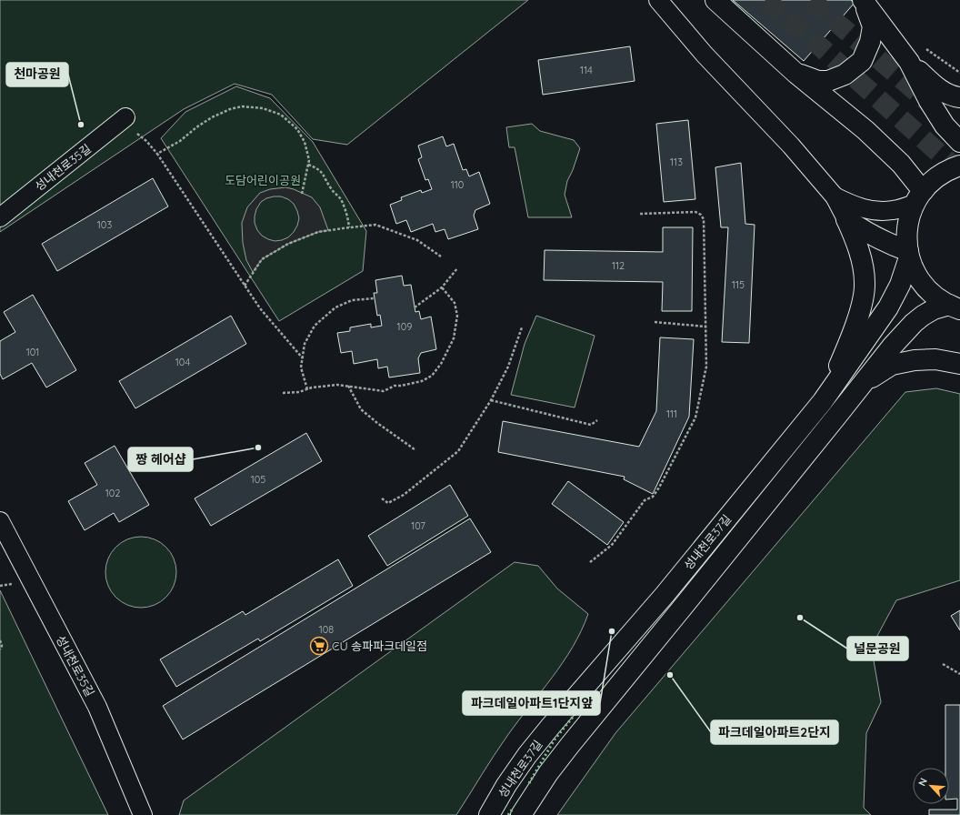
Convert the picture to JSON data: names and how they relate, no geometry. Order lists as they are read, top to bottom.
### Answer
{
  "streets": {
    "main road": ["성내천로37길"],
    "street": ["성내천로35길"]
  },
  "parks": ["도담어린이공원"],
  "places": {
    "other": [
      "천마공원",
      "짱 헤어샵",
      "널문공원",
      "파크데일아파트1단지앞",
      "파크데일아파트2단지"
    ],
    "supermarket": ["CU 송파파크데일점"]
  },
  "house_numbers": [
    "114",
    "113",
    "110",
    "103",
    "112",
    "115",
    "109",
    "101",
    "104",
    "111",
    "105",
    "102",
    "107",
    "108"
  ],
  "north": "top left"
}
